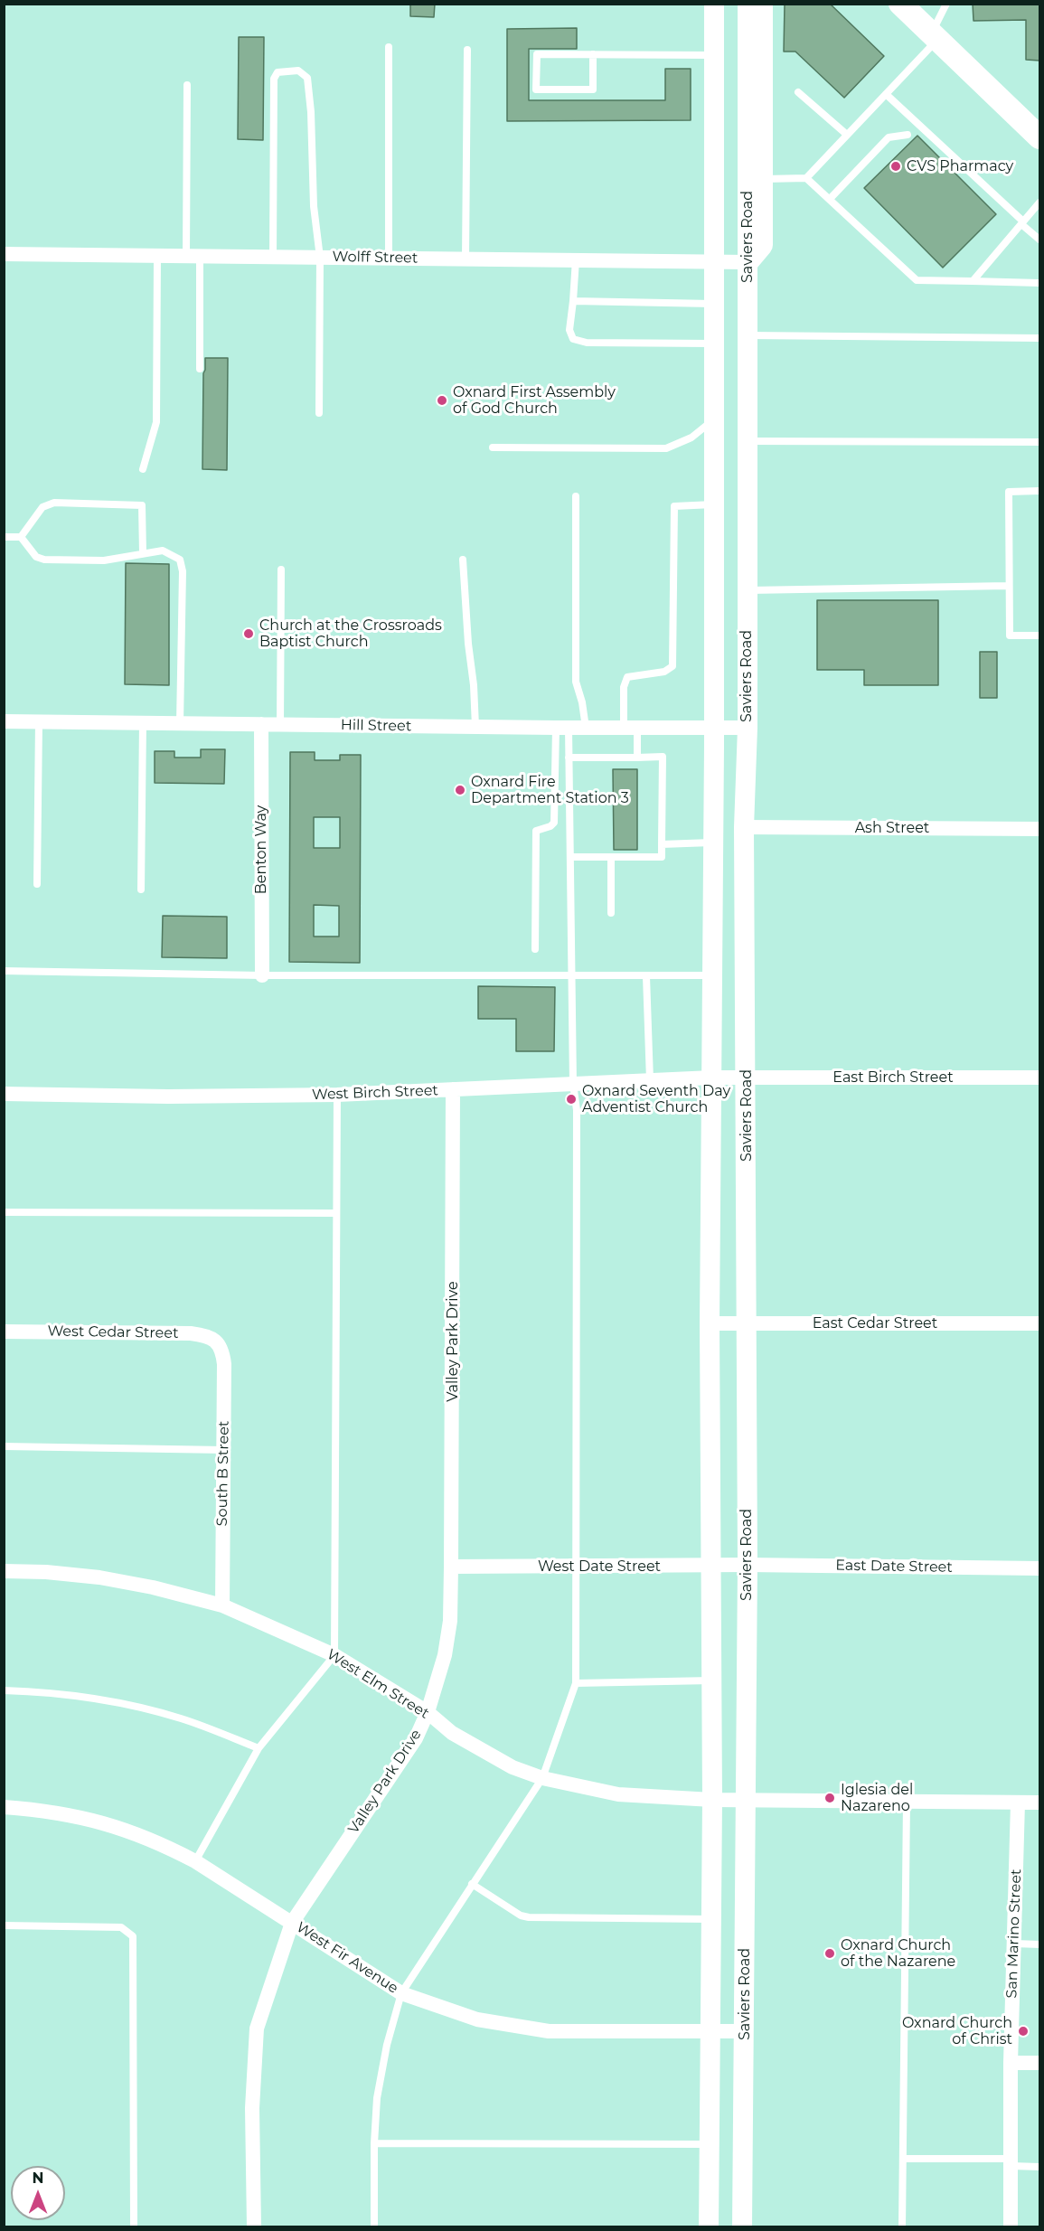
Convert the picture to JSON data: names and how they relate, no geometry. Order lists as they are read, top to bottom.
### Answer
{
  "streets": {
    "main road": ["Saviers Road"],
    "street": [
      "Wolff Street",
      "Hill Street",
      "Ash Street",
      "Benton Way",
      "East Birch Street",
      "West Birch Street",
      "East Cedar Street",
      "West Cedar Street",
      "Valley Park Drive",
      "South B Street",
      "West Date Street",
      "East Date Street",
      "West Elm Street",
      "San Marino Street",
      "West Fir Avenue"
    ]
  },
  "crossings": [
    ["Saviers Road", "Wolff Street"],
    ["Saviers Road", "Hill Street"],
    ["Saviers Road", "Ash Street"],
    ["Saviers Road", "East Birch Street"],
    ["Saviers Road", "West Birch Street"],
    ["Saviers Road", "East Cedar Street"],
    ["Saviers Road", "West Date Street"],
    ["Saviers Road", "East Date Street"],
    ["Saviers Road", "West Elm Street"],
    ["Saviers Road", "West Fir Avenue"],
    ["Hill Street", "Benton Way"],
    ["East Birch Street", "West Birch Street"],
    ["West Birch Street", "Valley Park Drive"],
    ["West Cedar Street", "South B Street"],
    ["Valley Park Drive", "West Date Street"],
    ["Valley Park Drive", "West Elm Street"],
    ["Valley Park Drive", "West Fir Avenue"],
    ["South B Street", "West Elm Street"],
    ["West Date Street", "East Date Street"],
    ["West Elm Street", "San Marino Street"]
  ],
  "places": [
    "CVS Pharmacy",
    "Oxnard First Assembly of God Church",
    "Church at the Crossroads Baptist Church",
    "Oxnard Fire Department Station 3",
    "Oxnard Seventh Day Adventist Church",
    "Iglesia del Nazareno",
    "Oxnard Church of the Nazarene",
    "Oxnard Church of Christ"
  ],
  "north": "top"
}
